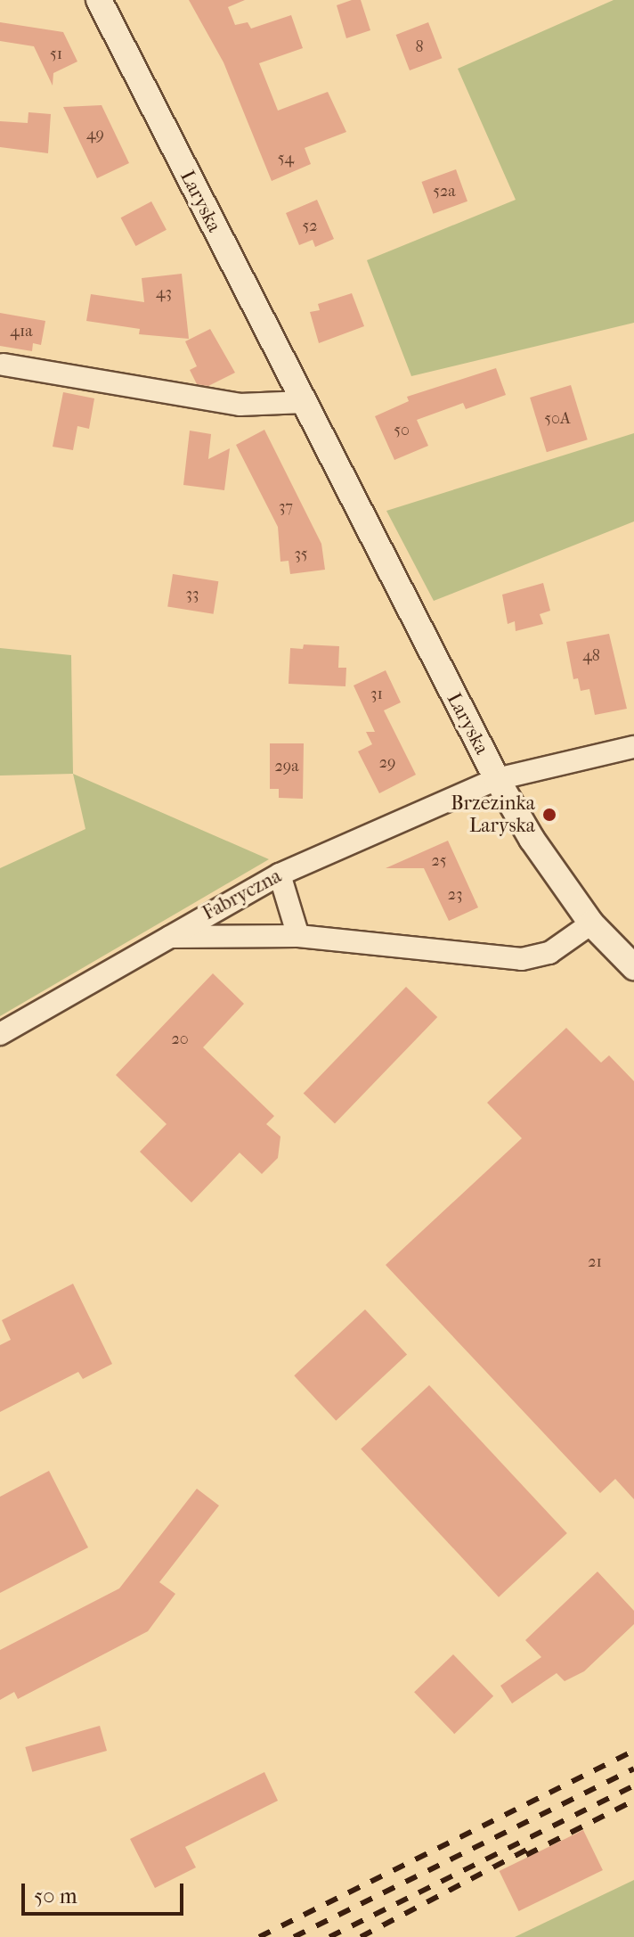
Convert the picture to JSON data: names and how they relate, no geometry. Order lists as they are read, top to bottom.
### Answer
{
  "streets": {
    "street": ["Laryska", "Fabryczna"]
  },
  "crossings": [
    ["Laryska", "Fabryczna"]
  ],
  "places": ["Brzezinka Laryska"],
  "house_numbers": [
    "8",
    "51",
    "49",
    "54",
    "52a",
    "52",
    "43",
    "41a",
    "50A",
    "50",
    "37",
    "35",
    "33",
    "48",
    "31",
    "29",
    "29a",
    "25",
    "23",
    "20",
    "21"
  ],
  "scale_bar": "50 m"
}
